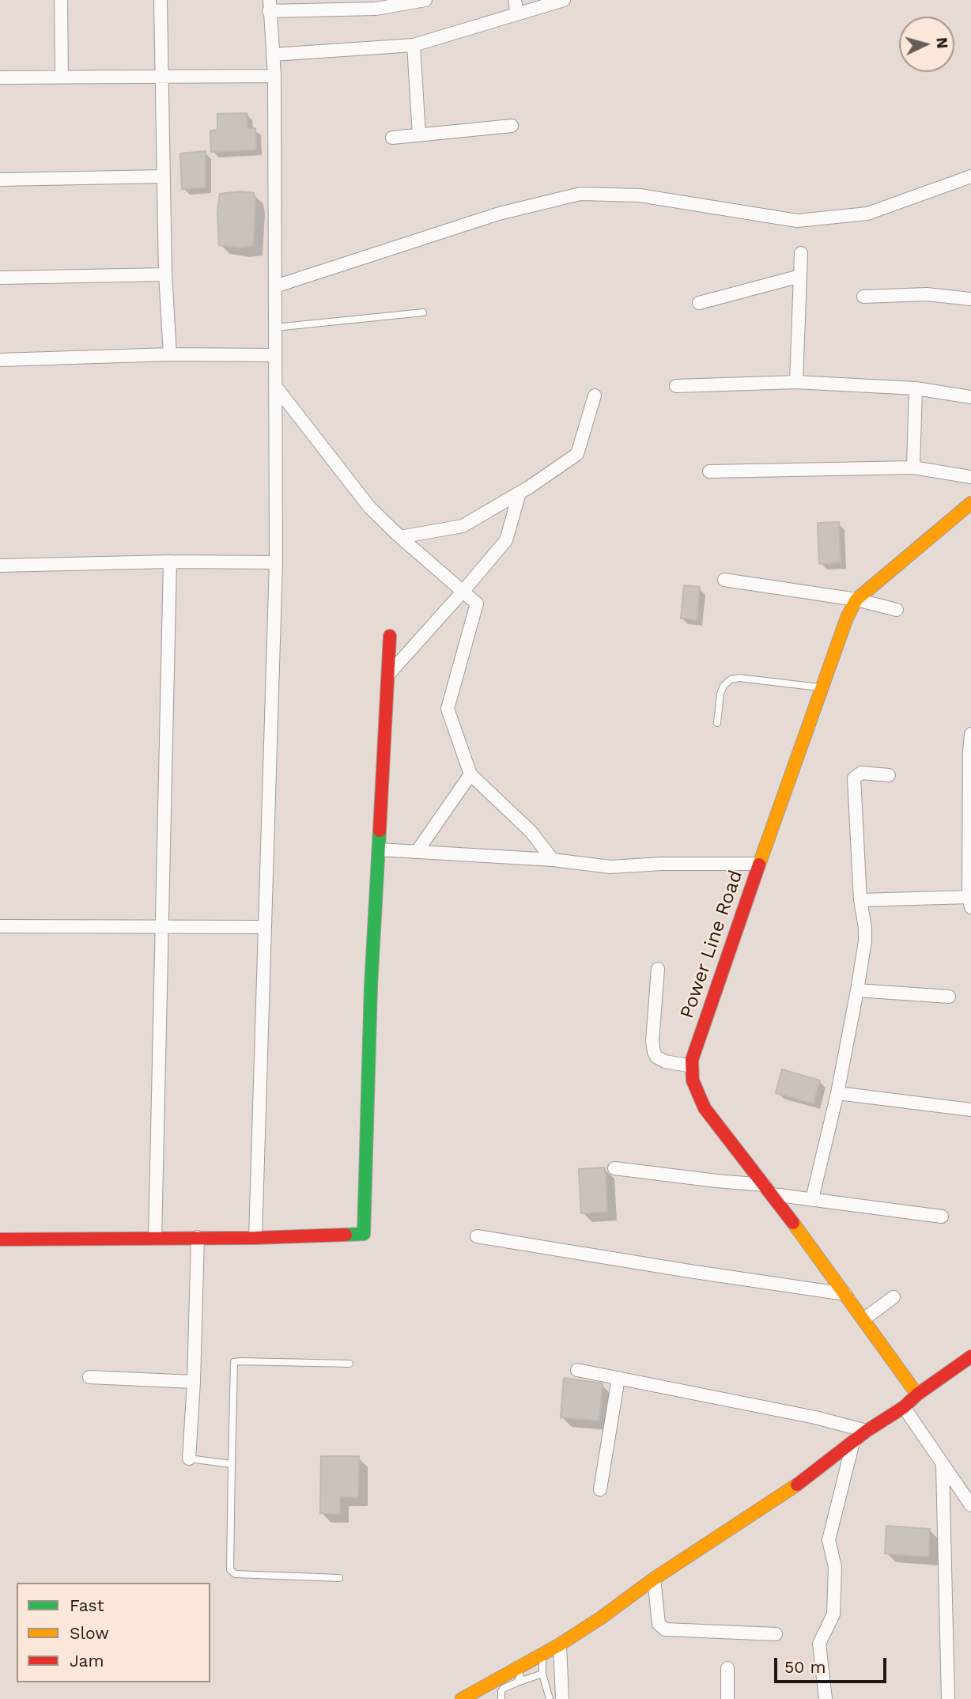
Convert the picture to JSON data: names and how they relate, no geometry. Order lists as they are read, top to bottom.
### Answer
{
  "streets": {
    "street": ["Power Line Road"]
  },
  "legend": ["Fast", "Slow", "Jam"],
  "scale_bar": "50 m",
  "north": "right"
}
